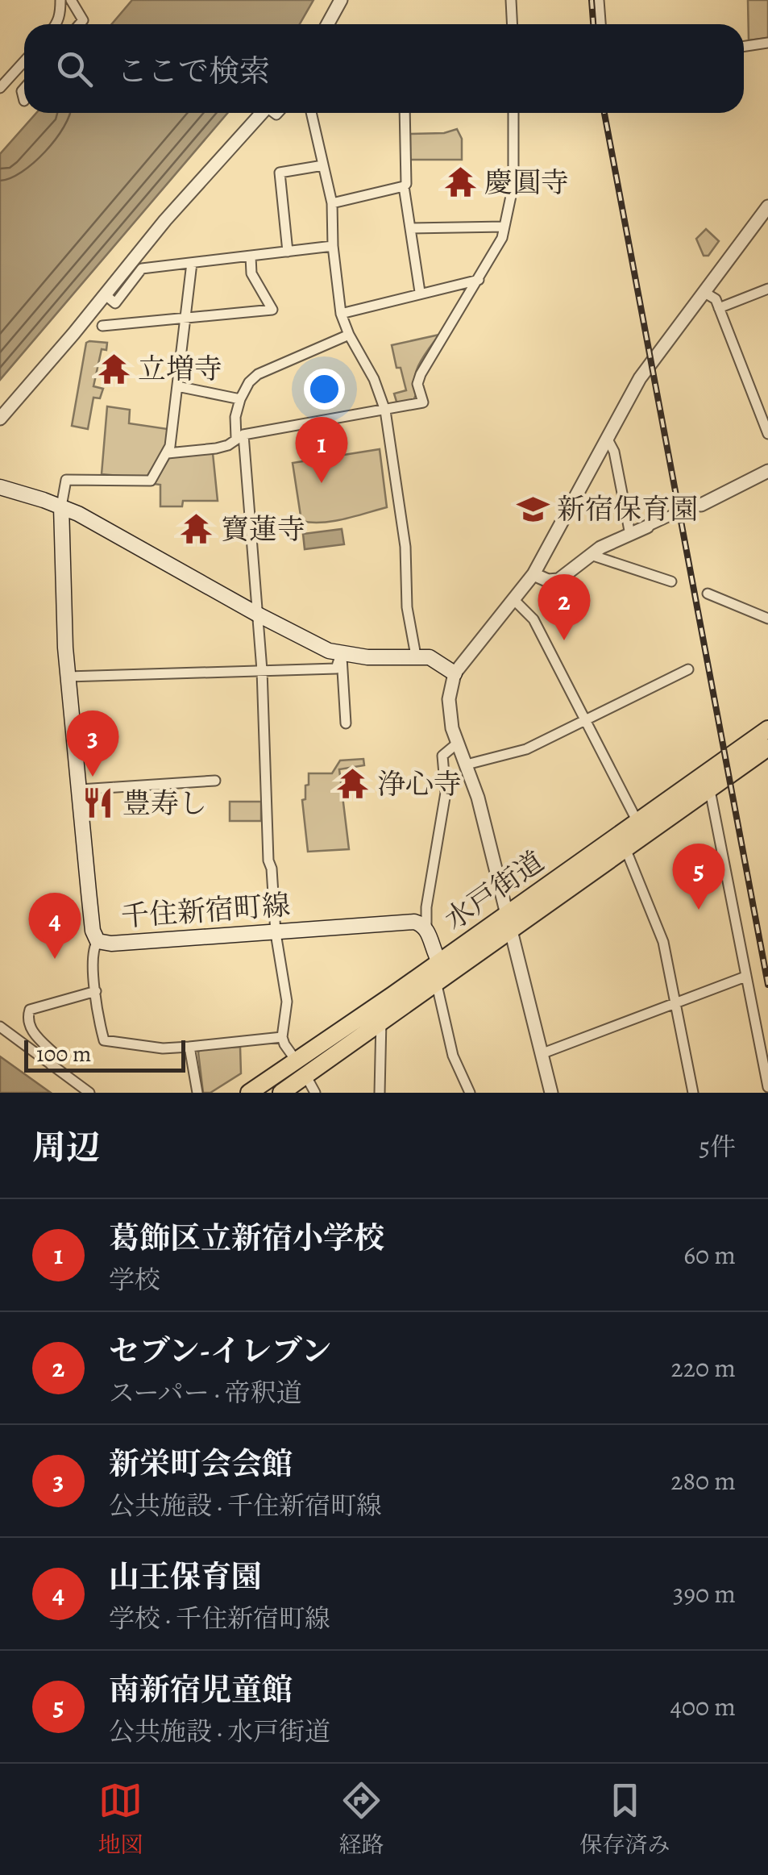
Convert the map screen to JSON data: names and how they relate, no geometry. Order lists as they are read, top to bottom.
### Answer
{
  "streets": {
    "highway": ["水戸街道"],
    "main road": ["千住新宿町線"]
  },
  "places": {
    "temple": [
      "慶圓寺",
      "立増寺",
      "寶蓮寺",
      "浄心寺"
    ],
    "school or university": ["新宿保育園"],
    "restaurant": ["豊寿し"]
  },
  "scale_bar": "100 m",
  "page": {
    "search": "ここで検索",
    "pins": [
      "1",
      "2",
      "3",
      "5",
      "4"
    ],
    "scale": "100 m",
    "heading": ["周辺", "5件"],
    "list": [
      {
        "mark": "1",
        "name": "葛飾区立新宿小学校",
        "note": "学校",
        "value": "60 m"
      },
      {
        "mark": "2",
        "name": "セブン-イレブン",
        "note": "スーパー · 帝釈道",
        "value": "220 m"
      },
      {
        "mark": "3",
        "name": "新栄町会会館",
        "note": "公共施設 · 千住新宿町線",
        "value": "280 m"
      },
      {
        "mark": "4",
        "name": "山王保育園",
        "note": "学校 · 千住新宿町線",
        "value": "390 m"
      },
      {
        "mark": "5",
        "name": "南新宿児童館",
        "note": "公共施設 · 水戸街道",
        "value": "400 m"
      }
    ],
    "nav": ["地図", "経路", "保存済み"]
  }
}
